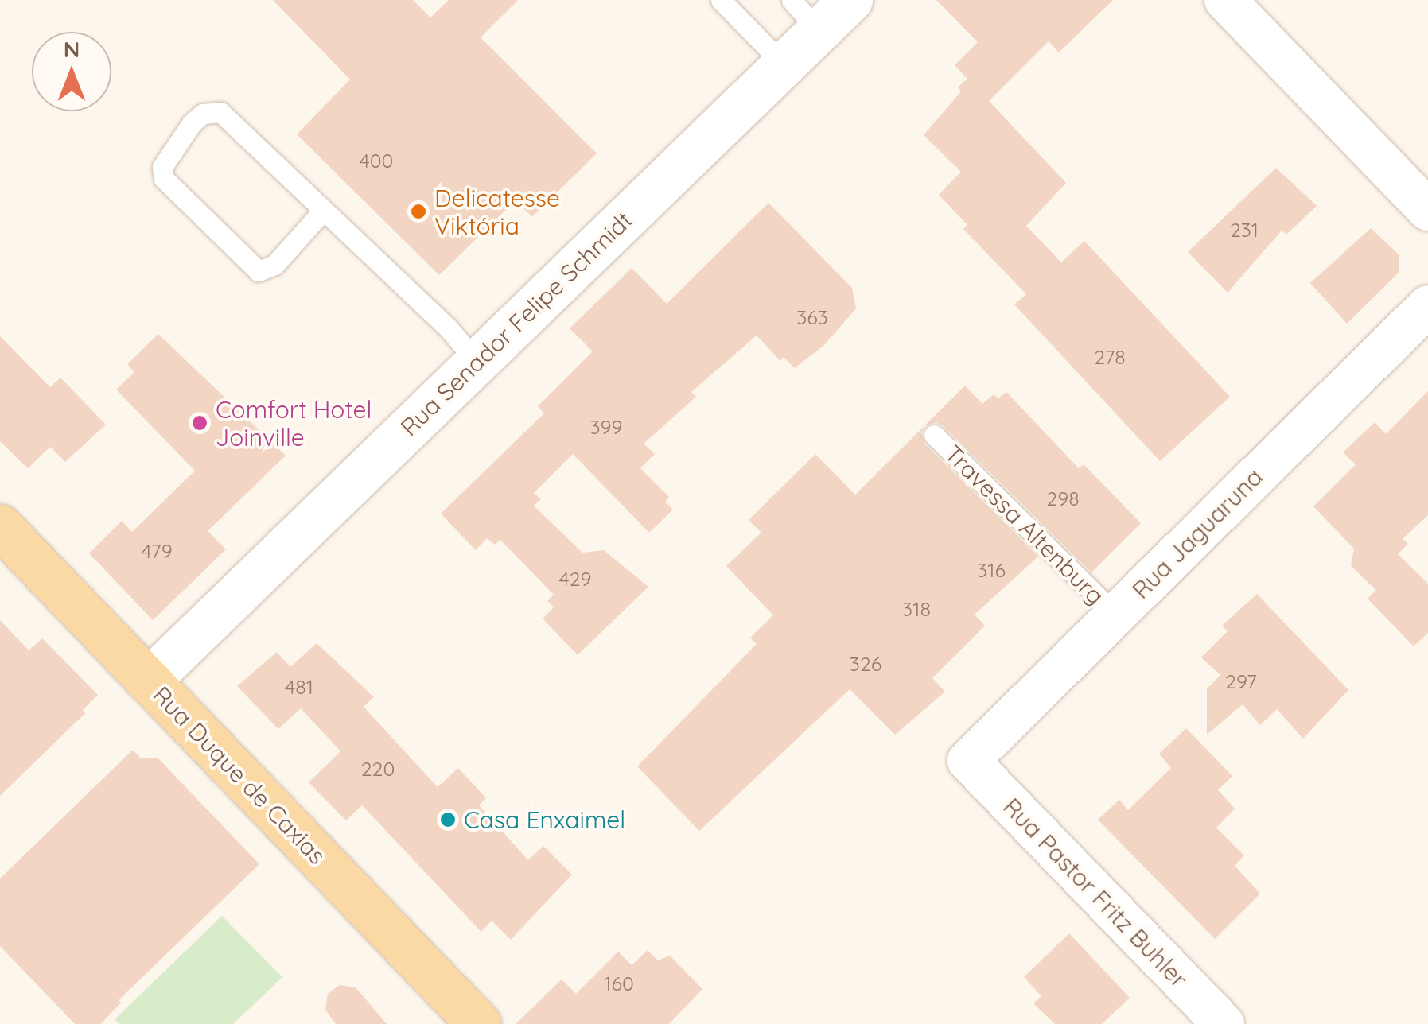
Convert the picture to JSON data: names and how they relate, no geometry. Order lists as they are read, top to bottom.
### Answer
{
  "streets": {
    "main road": ["Rua Senador Felipe Schmidt", "Rua Duque de Caxias"],
    "street": ["Rua Jaguaruna", "Rua Pastor Fritz Buhler"],
    "lane": ["Travessa Altenburg"]
  },
  "crossings": [
    ["Rua Senador Felipe Schmidt", "Rua Duque de Caxias"],
    ["Travessa Altenburg", "Rua Jaguaruna"],
    ["Rua Jaguaruna", "Rua Pastor Fritz Buhler"]
  ],
  "places": ["Delicatesse Viktória", "Comfort Hotel Joinville", "Casa Enxaimel"],
  "house_numbers": [
    "400",
    "231",
    "363",
    "278",
    "399",
    "298",
    "479",
    "316",
    "429",
    "318",
    "326",
    "297",
    "481",
    "220",
    "160"
  ],
  "north": "top"
}
